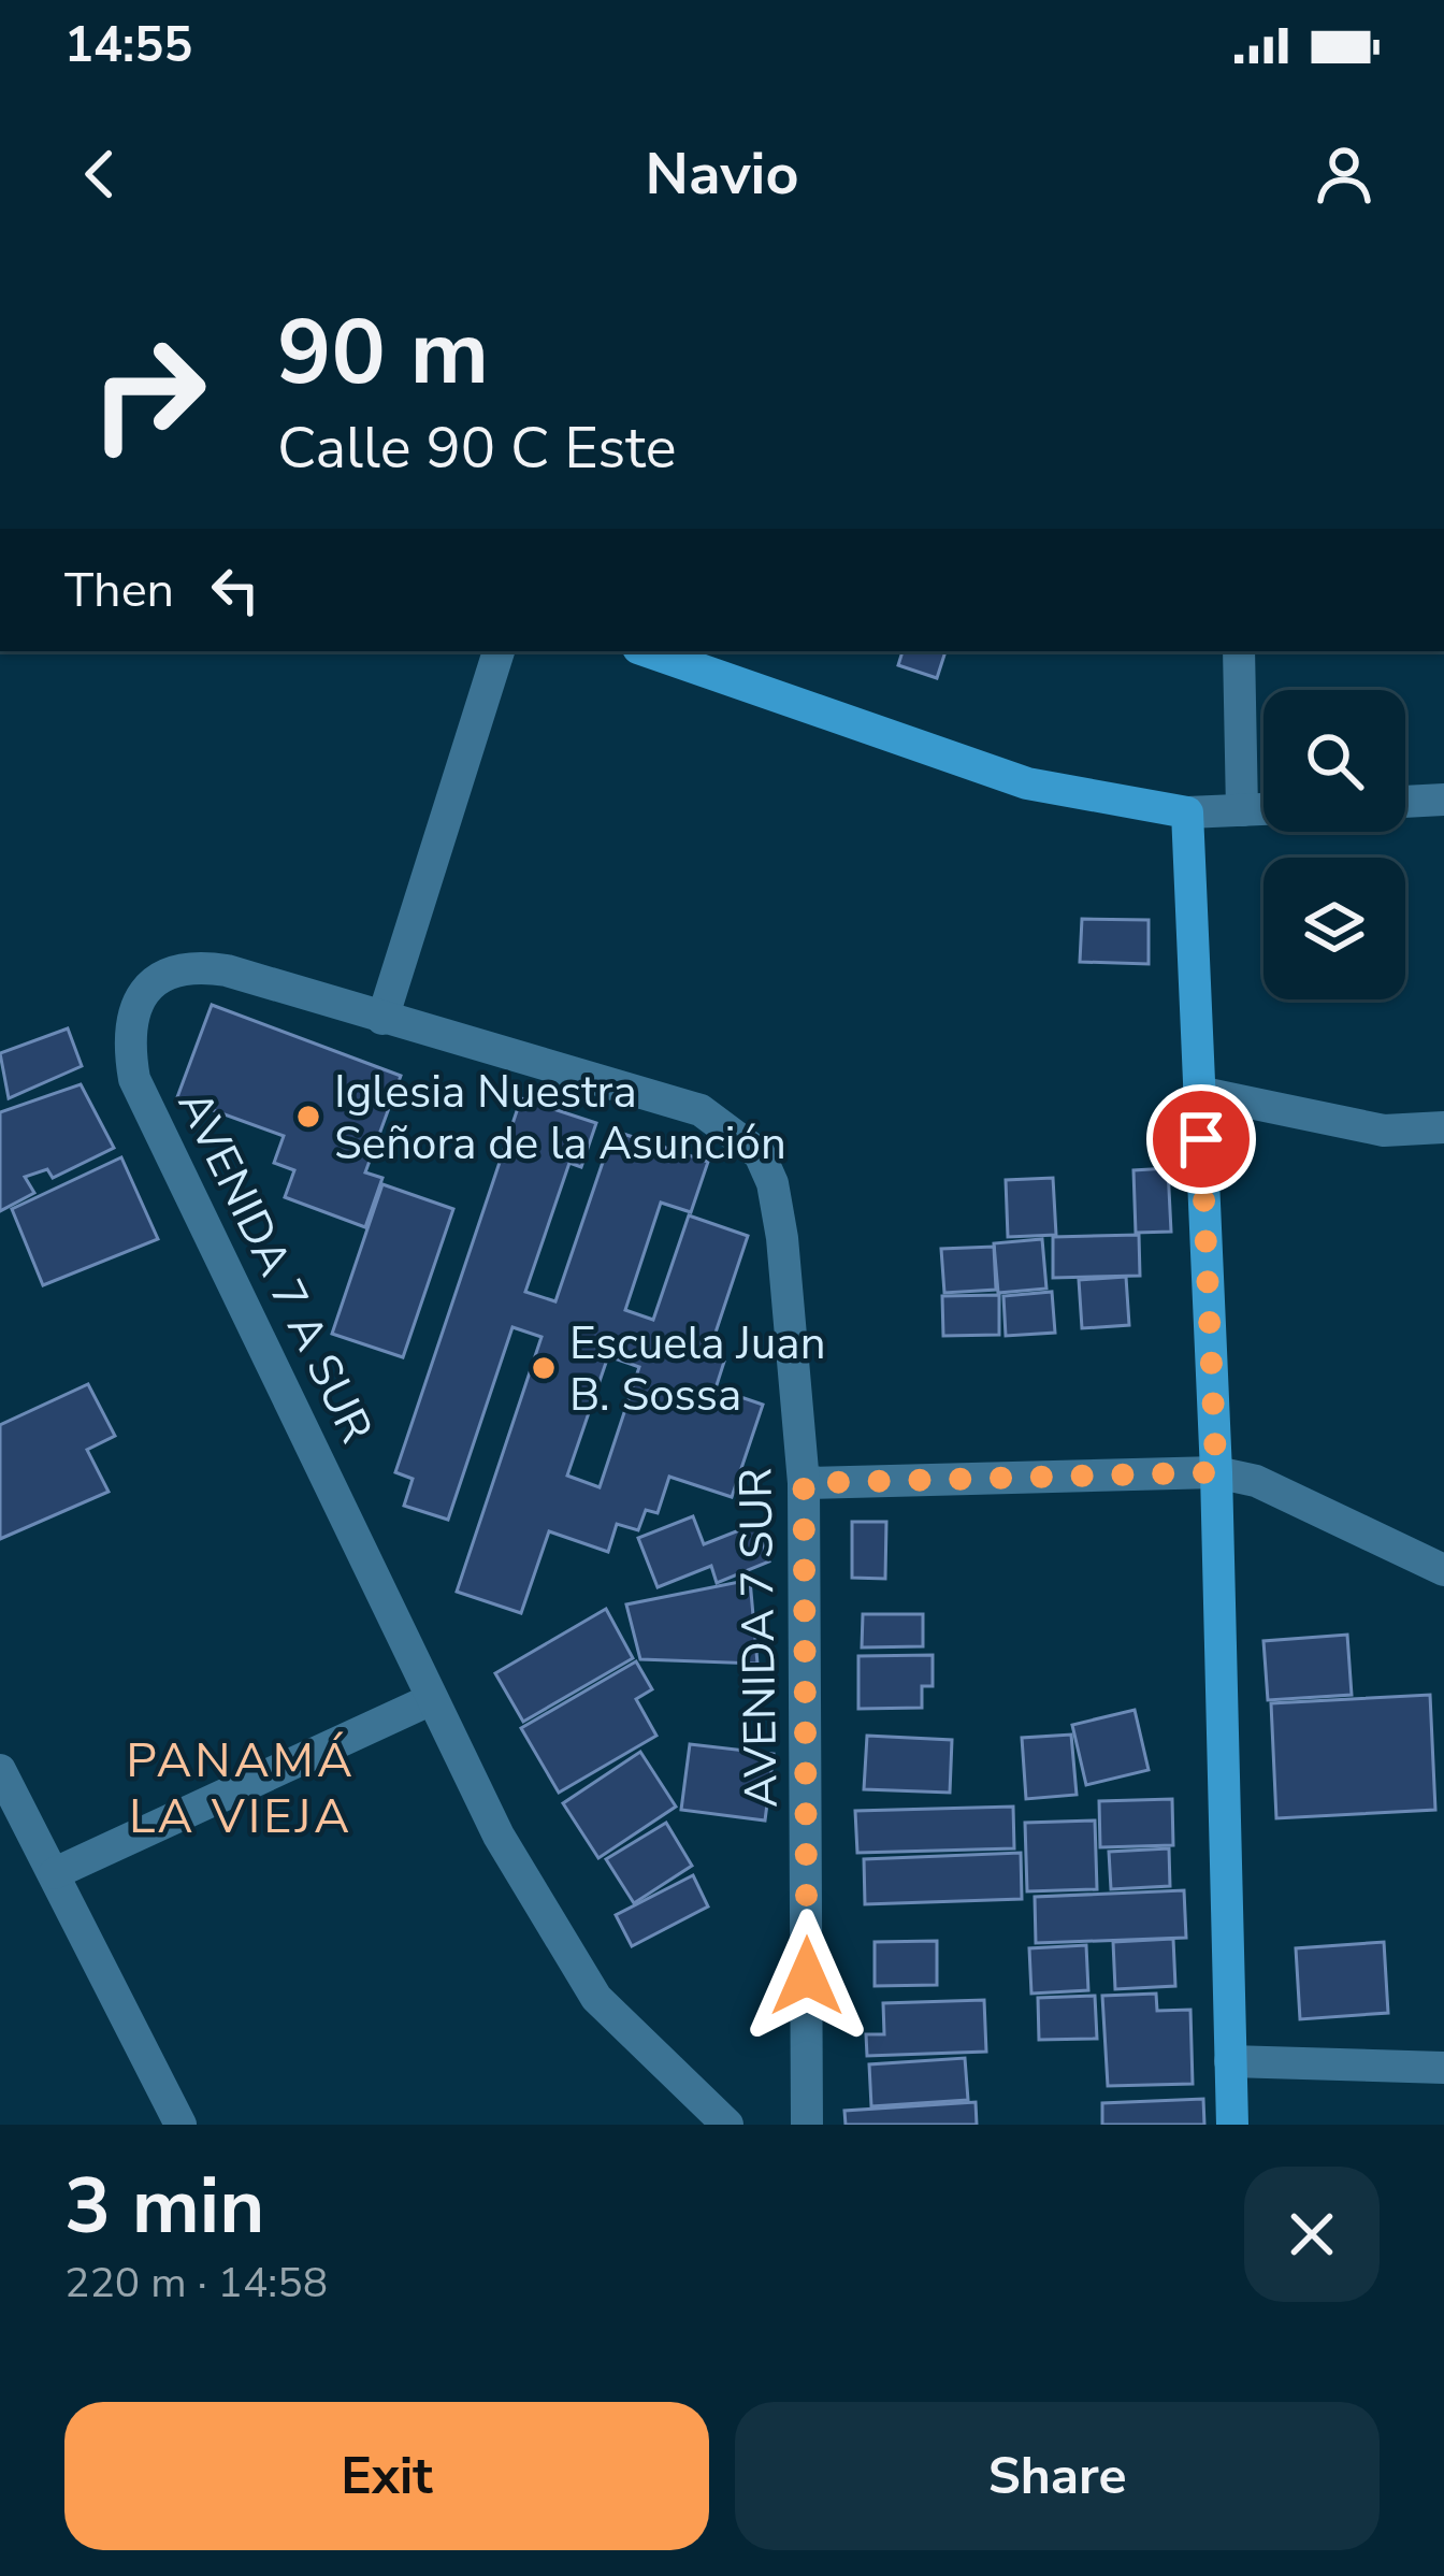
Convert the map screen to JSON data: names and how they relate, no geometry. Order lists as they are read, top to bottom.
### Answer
{
  "streets": {
    "street": ["AVENIDA 7 A SUR", "AVENIDA 7 SUR"]
  },
  "crossings": [
    ["AVENIDA 7 A SUR", "AVENIDA 7 SUR"]
  ],
  "districts": ["PANAMÁ LA VIEJA"],
  "places": ["Iglesia Nuestra Señora de la Asunción", "Escuela Juan B. Sossa"],
  "page": {
    "status": "14:55",
    "header": "Navio",
    "turn": ["90 m", "Calle 90 C Este"],
    "then": "Then",
    "heading": ["3 min", "220 m · 14:58"],
    "buttons": ["Exit", "Share"]
  }
}
